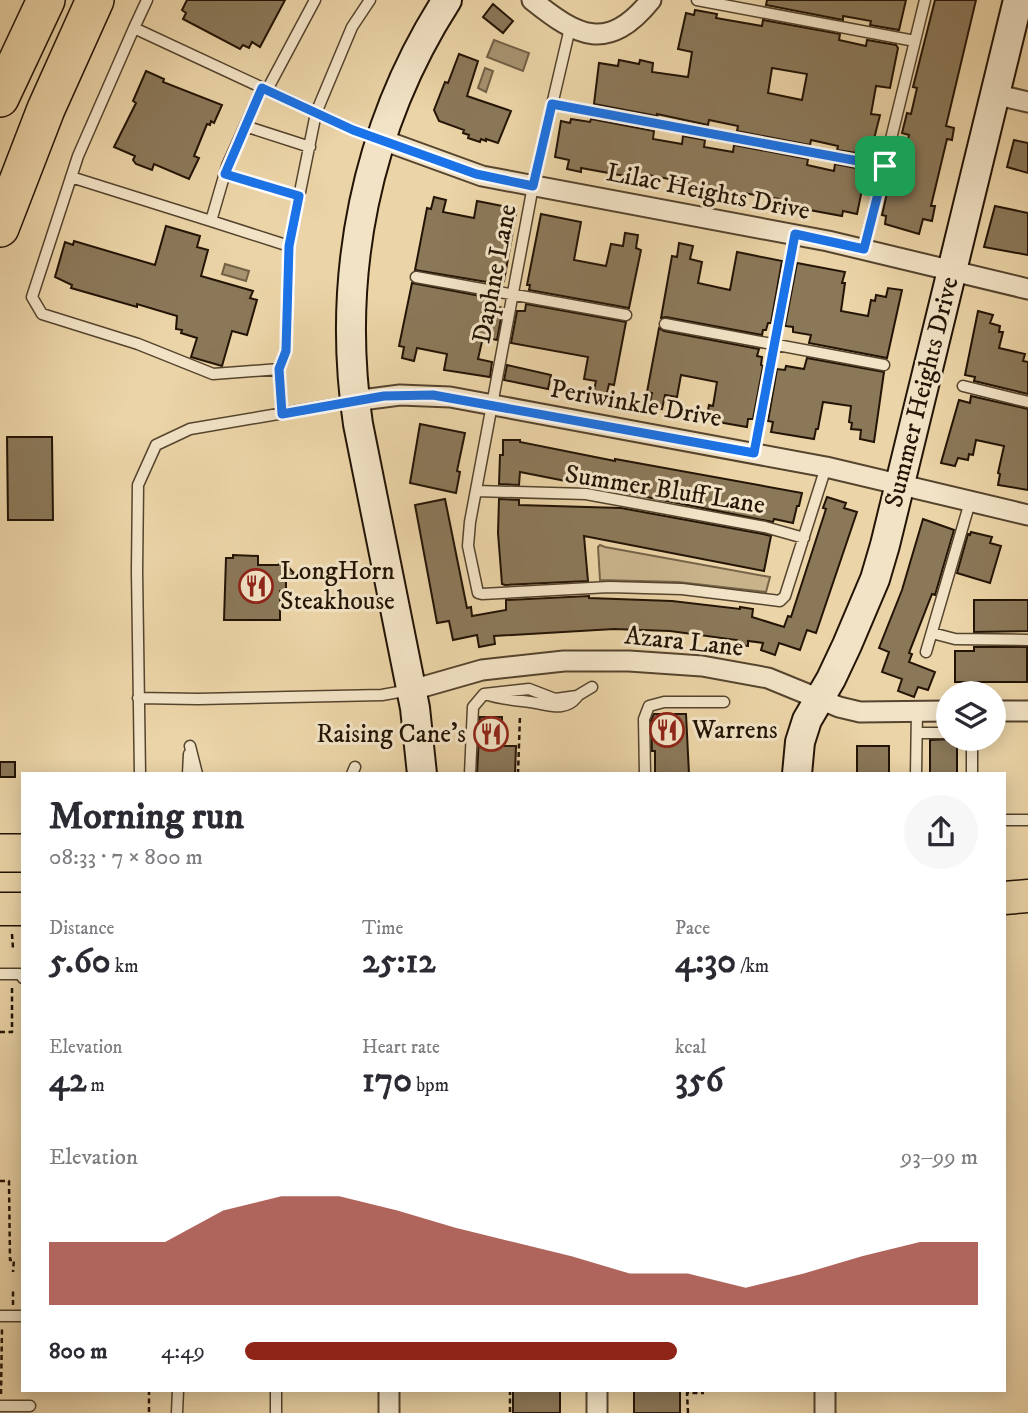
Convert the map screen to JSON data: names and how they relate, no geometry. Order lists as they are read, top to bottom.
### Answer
{
  "streets": {
    "street": [
      "Lilac Heights Drive",
      "Summer Heights Drive",
      "Periwinkle Drive",
      "Azara Lane"
    ],
    "lane": ["Daphne Lane", "Summer Bluff Lane"]
  },
  "crossings": [
    ["Lilac Heights Drive", "Daphne Lane"],
    ["Lilac Heights Drive", "Summer Heights Drive"],
    ["Daphne Lane", "Periwinkle Drive"],
    ["Daphne Lane", "Summer Bluff Lane"],
    ["Summer Heights Drive", "Periwinkle Drive"],
    ["Summer Heights Drive", "Azara Lane"]
  ],
  "places": {
    "restaurant": ["LongHorn Steakhouse", "Warrens", "Raising Cane's"]
  },
  "page": {
    "heading": ["Morning run", "08:33 · 7 × 800 m"],
    "stats": [
      ["Distance", "5.60 km"],
      ["Time", "25:12"],
      ["Pace", "4:30 /km"],
      ["Elevation", "42 m"],
      ["Heart rate", "170 bpm"],
      ["kcal", "356"]
    ],
    "chart": ["Elevation", "93–99 m"],
    "list": [
      {
        "name": "800 m",
        "note": "4:49"
      }
    ]
  }
}
